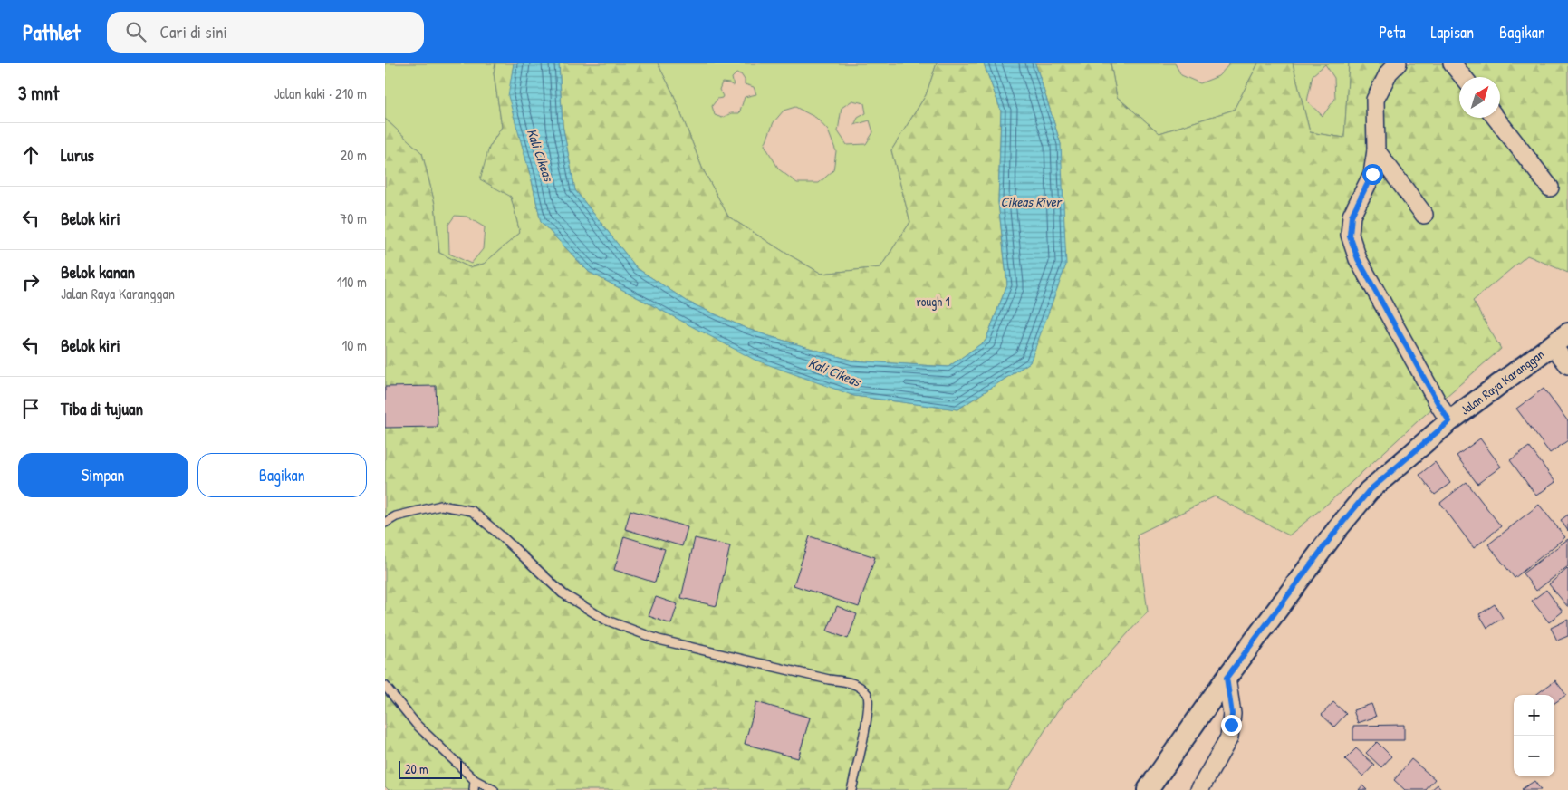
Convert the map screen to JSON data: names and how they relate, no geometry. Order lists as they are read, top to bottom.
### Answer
{
  "streets": {
    "street": ["Jalan Raya Karanggan"]
  },
  "water": ["Kali Cikeas", "Cikeas River"],
  "parks": ["rough 1"],
  "scale_bar": "20 m",
  "north": "top right",
  "page": {
    "header": "Pathlet",
    "search": "Cari di sini",
    "nav": ["Peta", "Lapisan", "Bagikan"],
    "heading": ["3 mnt", "Jalan kaki · 210 m"],
    "list": [
      ["Lurus", "20 m"],
      ["Belok kiri", "70 m"],
      ["Belok kanan", "Jalan Raya Karanggan", "110 m"],
      ["Belok kiri", "10 m"],
      "Tiba di tujuan"
    ],
    "buttons": ["Simpan", "Bagikan"],
    "map_buttons": ["+", "−"],
    "scale": "20 m"
  }
}
